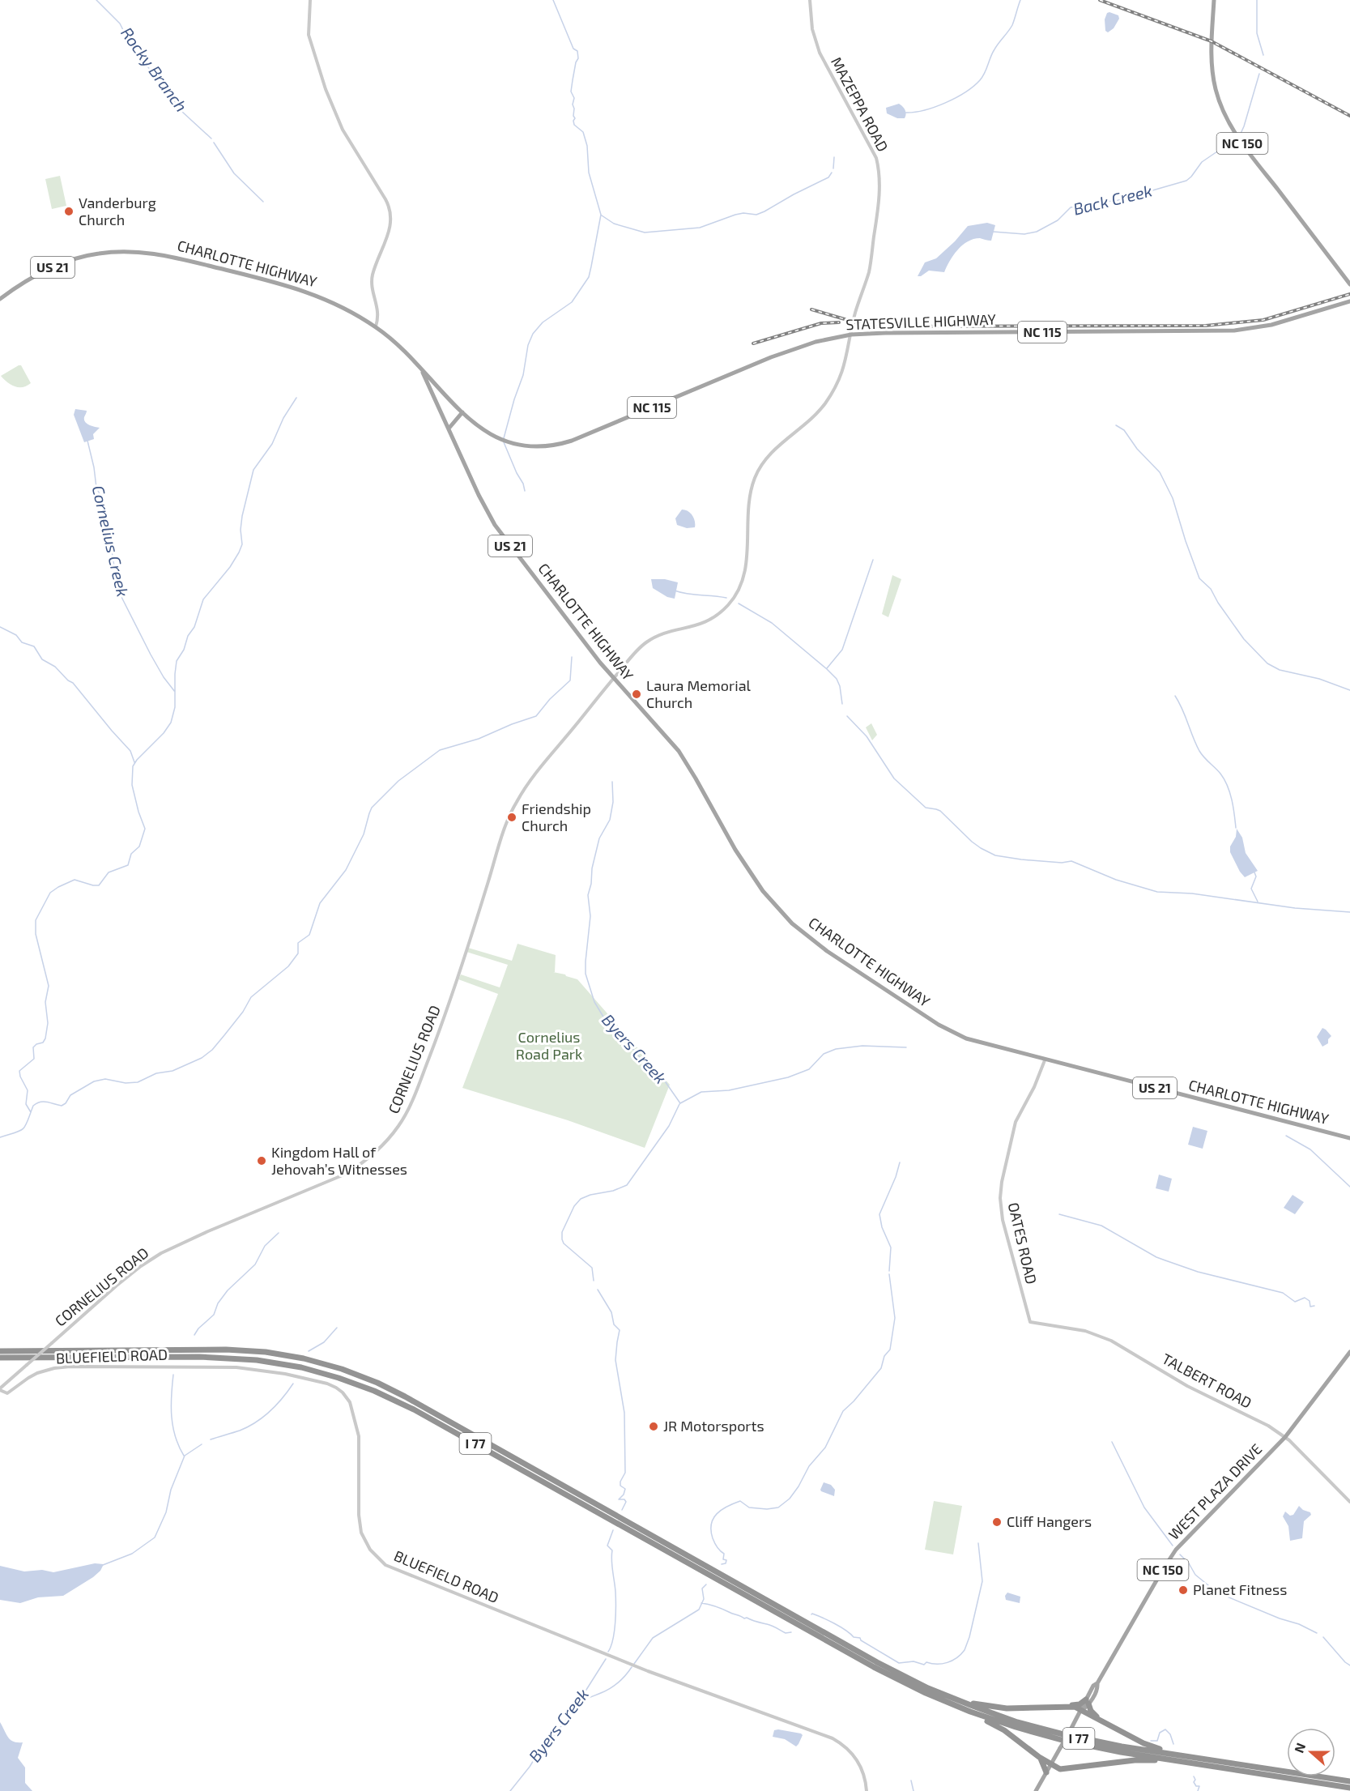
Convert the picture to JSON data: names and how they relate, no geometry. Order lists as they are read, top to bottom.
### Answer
{
  "streets": {
    "highway": ["I 77"],
    "main road": [
      "NC 150",
      "CHARLOTTE HIGHWAY",
      "US 21",
      "STATESVILLE HIGHWAY",
      "NC 115",
      "WEST PLAZA DRIVE"
    ],
    "street": [
      "MAZEPPA ROAD",
      "CORNELIUS ROAD",
      "OATES ROAD",
      "BLUEFIELD ROAD",
      "TALBERT ROAD"
    ]
  },
  "crossings": [
    ["MAZEPPA ROAD", "CHARLOTTE HIGHWAY"],
    ["MAZEPPA ROAD", "STATESVILLE HIGHWAY"],
    ["MAZEPPA ROAD", "CORNELIUS ROAD"],
    ["NC 150", "WEST PLAZA DRIVE"],
    ["CHARLOTTE HIGHWAY", "STATESVILLE HIGHWAY"],
    ["CHARLOTTE HIGHWAY", "CORNELIUS ROAD"],
    ["CHARLOTTE HIGHWAY", "OATES ROAD"],
    ["CORNELIUS ROAD", "BLUEFIELD ROAD"],
    ["OATES ROAD", "TALBERT ROAD"],
    ["TALBERT ROAD", "WEST PLAZA DRIVE"]
  ],
  "water": [
    "Rocky Branch",
    "Back Creek",
    "Cornelius Creek",
    "Byers Creek"
  ],
  "parks": ["Cornelius Road Park"],
  "places": [
    "Vanderburg Church",
    "Laura Memorial Church",
    "Friendship Church",
    "Kingdom Hall of Jehovah’s Witnesses",
    "JR Motorsports",
    "Cliff Hangers",
    "Planet Fitness"
  ],
  "north": "left"
}
